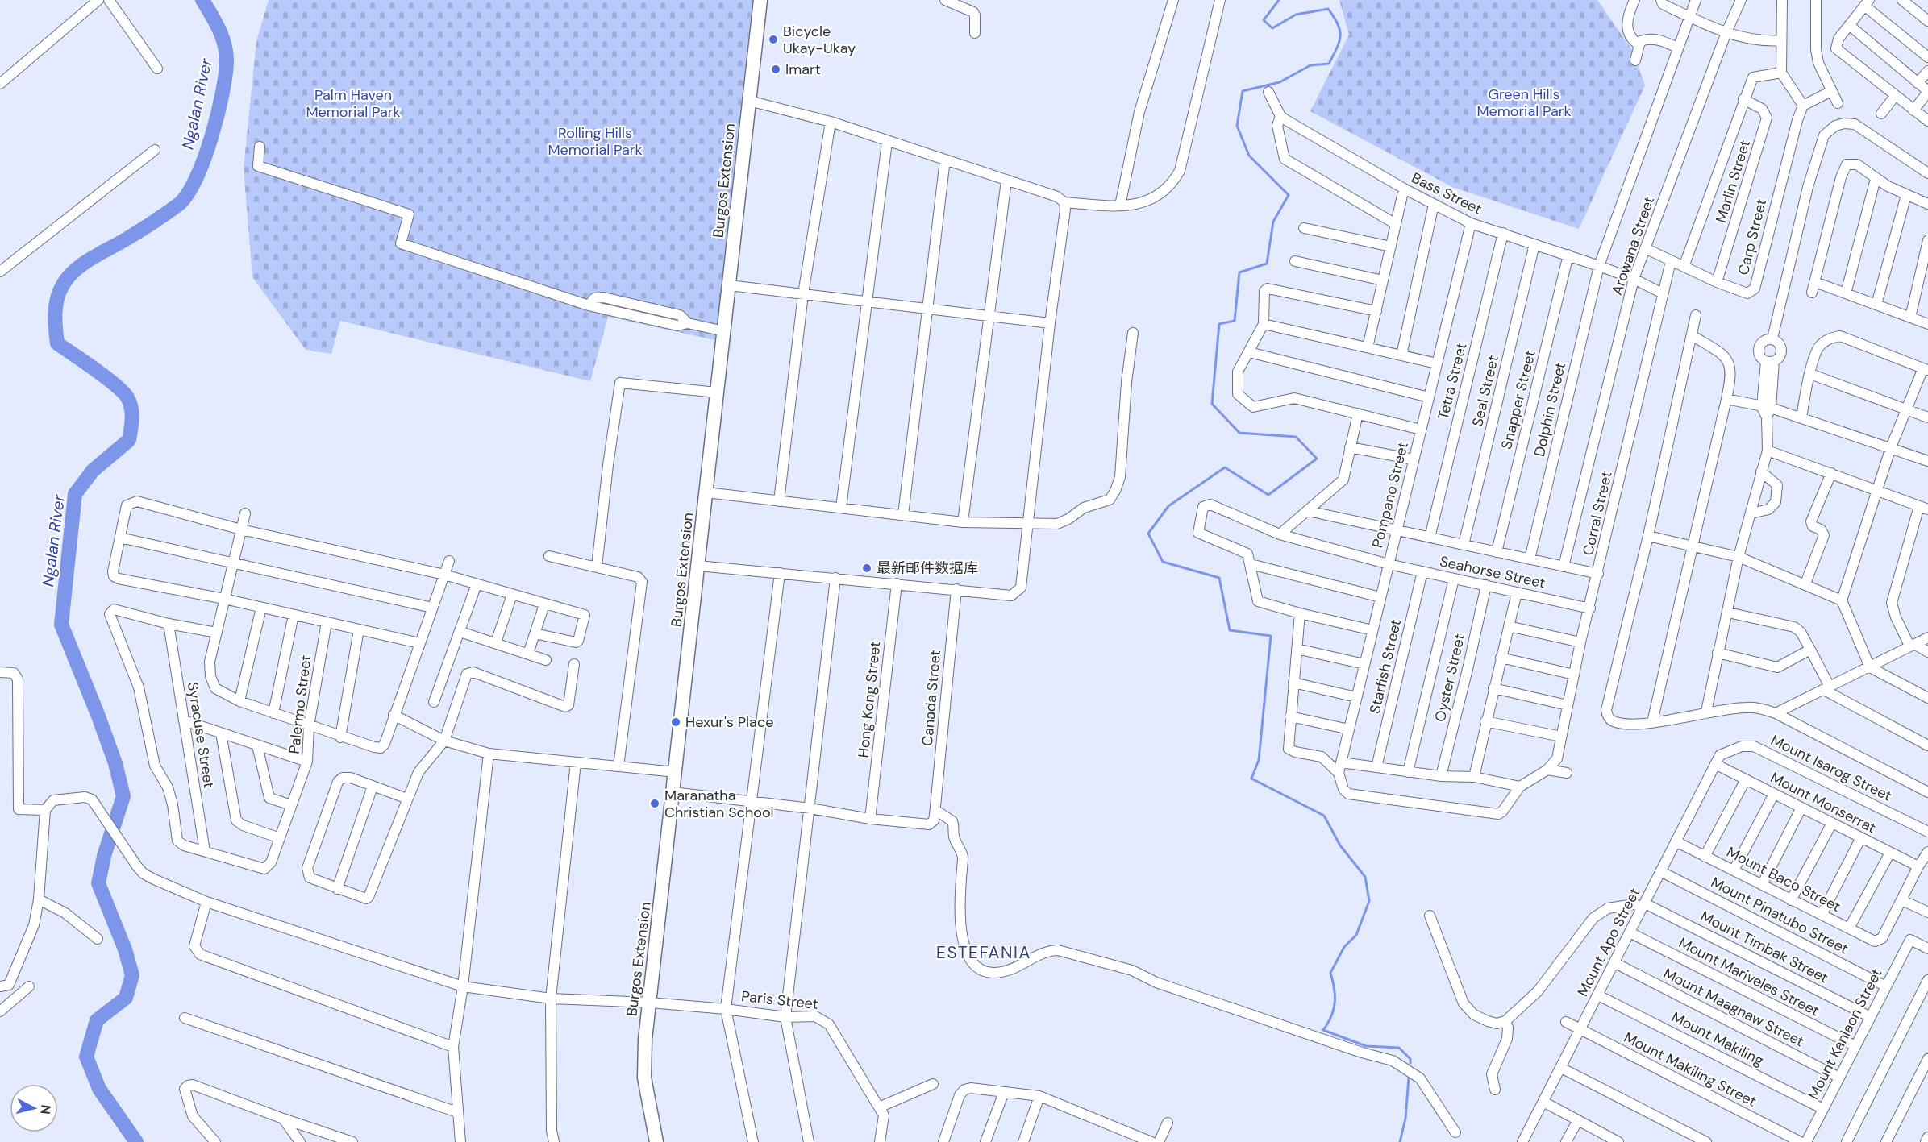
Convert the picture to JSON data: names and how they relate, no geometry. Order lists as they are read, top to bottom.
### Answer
{
  "streets": {
    "main road": ["Burgos Extension"],
    "street": [
      "Marlin Street",
      "Bass Street",
      "Carp Street",
      "Arowana Street",
      "Tetra Street",
      "Seal Street",
      "Snapper Street",
      "Dolphin Street",
      "Pompano Street",
      "Corral Street",
      "Seahorse Street",
      "Starfish Street",
      "Oyster Street",
      "Canada Street",
      "Hong Kong Street",
      "Palermo Street",
      "Syracuse Street",
      "Mount Isarog Street",
      "Mount Monserrat",
      "Mount Baco Street",
      "Mount Pinatubo Street",
      "Mount Apo Street",
      "Mount Timbak Street",
      "Mount Mariveles Street",
      "Paris Street",
      "Mount Maagnaw Street",
      "Mount Kanlaon Street",
      "Mount Makiling",
      "Mount Makiling Street"
    ]
  },
  "crossings": [
    ["Burgos Extension", "Paris Street"],
    ["Marlin Street", "Carp Street"],
    ["Bass Street", "Arowana Street"],
    ["Bass Street", "Tetra Street"],
    ["Bass Street", "Seal Street"],
    ["Bass Street", "Snapper Street"],
    ["Bass Street", "Dolphin Street"],
    ["Bass Street", "Pompano Street"],
    ["Bass Street", "Corral Street"],
    ["Carp Street", "Arowana Street"],
    ["Carp Street", "Corral Street"],
    ["Pompano Street", "Seahorse Street"],
    ["Corral Street", "Seahorse Street"],
    ["Seahorse Street", "Starfish Street"],
    ["Seahorse Street", "Oyster Street"],
    ["Palermo Street", "Syracuse Street"],
    ["Mount Isarog Street", "Mount Monserrat"],
    ["Mount Isarog Street", "Mount Apo Street"],
    ["Mount Monserrat", "Mount Apo Street"],
    ["Mount Baco Street", "Mount Apo Street"],
    ["Mount Pinatubo Street", "Mount Apo Street"],
    ["Mount Pinatubo Street", "Mount Kanlaon Street"],
    ["Mount Apo Street", "Mount Timbak Street"],
    ["Mount Apo Street", "Mount Mariveles Street"],
    ["Mount Apo Street", "Mount Maagnaw Street"],
    ["Mount Apo Street", "Mount Makiling"],
    ["Mount Apo Street", "Mount Makiling Street"],
    ["Mount Timbak Street", "Mount Kanlaon Street"],
    ["Mount Mariveles Street", "Mount Kanlaon Street"],
    ["Mount Maagnaw Street", "Mount Kanlaon Street"],
    ["Mount Kanlaon Street", "Mount Makiling"]
  ],
  "districts": ["ESTEFANIA"],
  "water": ["Ngalan River"],
  "parks": ["Green Hills Memorial Park", "Palm Haven Memorial Park", "Rolling Hills Memorial Park"],
  "places": [
    "Bicycle Ukay-Ukay",
    "Imart",
    "最新邮件数据库",
    "Hexur's Place",
    "Maranatha Christian School"
  ],
  "north": "right"
}
